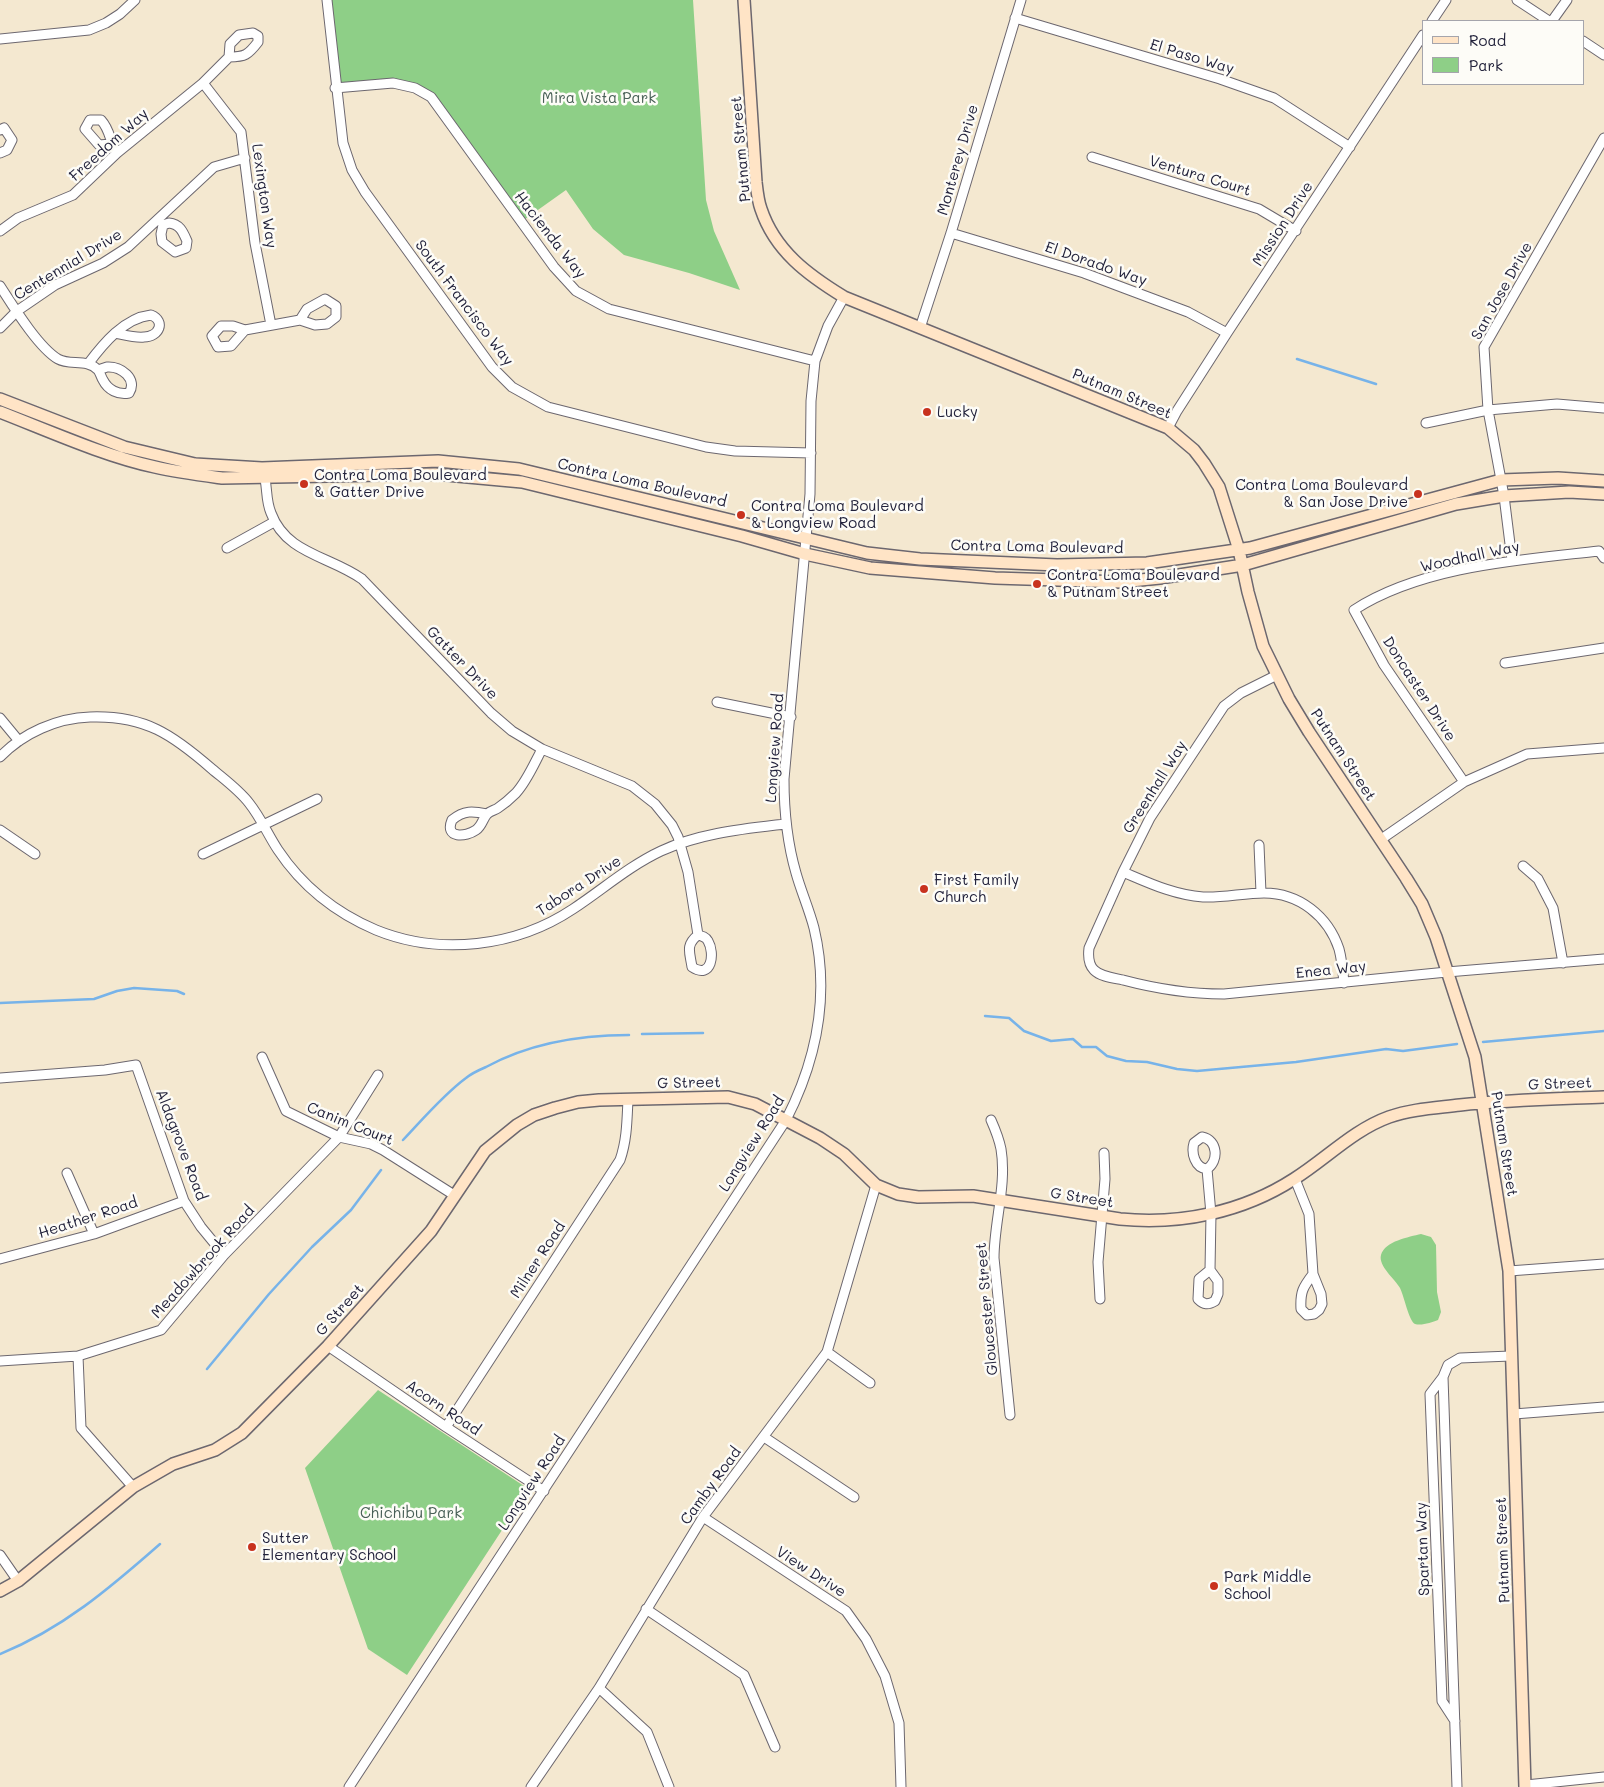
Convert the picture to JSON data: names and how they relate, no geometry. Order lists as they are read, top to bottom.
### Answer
{
  "streets": {
    "street": [
      "El Paso Way",
      "Freedom Way",
      "Putnam Street",
      "Monterey Drive",
      "Ventura Court",
      "Lexington Way",
      "Mission Drive",
      "Hacienda Way",
      "El Dorado Way",
      "Centennial Drive",
      "San Jose Drive",
      "South Francisco Way",
      "Contra Loma Boulevard",
      "Woodhall Way",
      "Gatter Drive",
      "Doncaster Drive",
      "Longview Road",
      "Greenhall Way",
      "Tabora Drive",
      "Enea Way",
      "G Street",
      "Canim Court",
      "Aldagrove Road",
      "Heather Road",
      "Milner Road",
      "Meadowbrook Road",
      "Gloucester Street",
      "Acorn Road",
      "Camby Road",
      "Spartan Way",
      "View Drive"
    ]
  },
  "crossings": [
    ["El Paso Way", "Monterey Drive"],
    ["El Paso Way", "Mission Drive"],
    ["Freedom Way", "Lexington Way"],
    ["Putnam Street", "Monterey Drive"],
    ["Putnam Street", "Mission Drive"],
    ["Putnam Street", "Contra Loma Boulevard"],
    ["Putnam Street", "Longview Road"],
    ["Putnam Street", "Greenhall Way"],
    ["Putnam Street", "Enea Way"],
    ["Putnam Street", "G Street"],
    ["Putnam Street", "Spartan Way"],
    ["Monterey Drive", "El Dorado Way"],
    ["Ventura Court", "Mission Drive"],
    ["Lexington Way", "Centennial Drive"],
    ["Mission Drive", "El Dorado Way"],
    ["Hacienda Way", "South Francisco Way"],
    ["Hacienda Way", "Longview Road"],
    ["San Jose Drive", "Contra Loma Boulevard"],
    ["San Jose Drive", "Woodhall Way"],
    ["South Francisco Way", "Longview Road"],
    ["Contra Loma Boulevard", "Gatter Drive"],
    ["Contra Loma Boulevard", "Longview Road"],
    ["Woodhall Way", "Doncaster Drive"],
    ["Gatter Drive", "Tabora Drive"],
    ["Longview Road", "Tabora Drive"],
    ["Longview Road", "G Street"],
    ["Longview Road", "Acorn Road"],
    ["Greenhall Way", "Enea Way"],
    ["G Street", "Canim Court"],
    ["G Street", "Milner Road"],
    ["G Street", "Gloucester Street"],
    ["G Street", "Acorn Road"],
    ["G Street", "Camby Road"],
    ["Canim Court", "Meadowbrook Road"],
    ["Aldagrove Road", "Heather Road"],
    ["Aldagrove Road", "Meadowbrook Road"],
    ["Milner Road", "Acorn Road"],
    ["Camby Road", "View Drive"]
  ],
  "parks": ["Mira Vista Park", "Chichibu Park"],
  "places": [
    "Lucky",
    "Contra Loma Boulevard & Gatter Drive",
    "Contra Loma Boulevard & San Jose Drive",
    "Contra Loma Boulevard & Longview Road",
    "Contra Loma Boulevard & Putnam Street",
    "First Family Church",
    "Sutter Elementary School",
    "Park Middle School"
  ],
  "legend": ["Road", "Park"]
}
